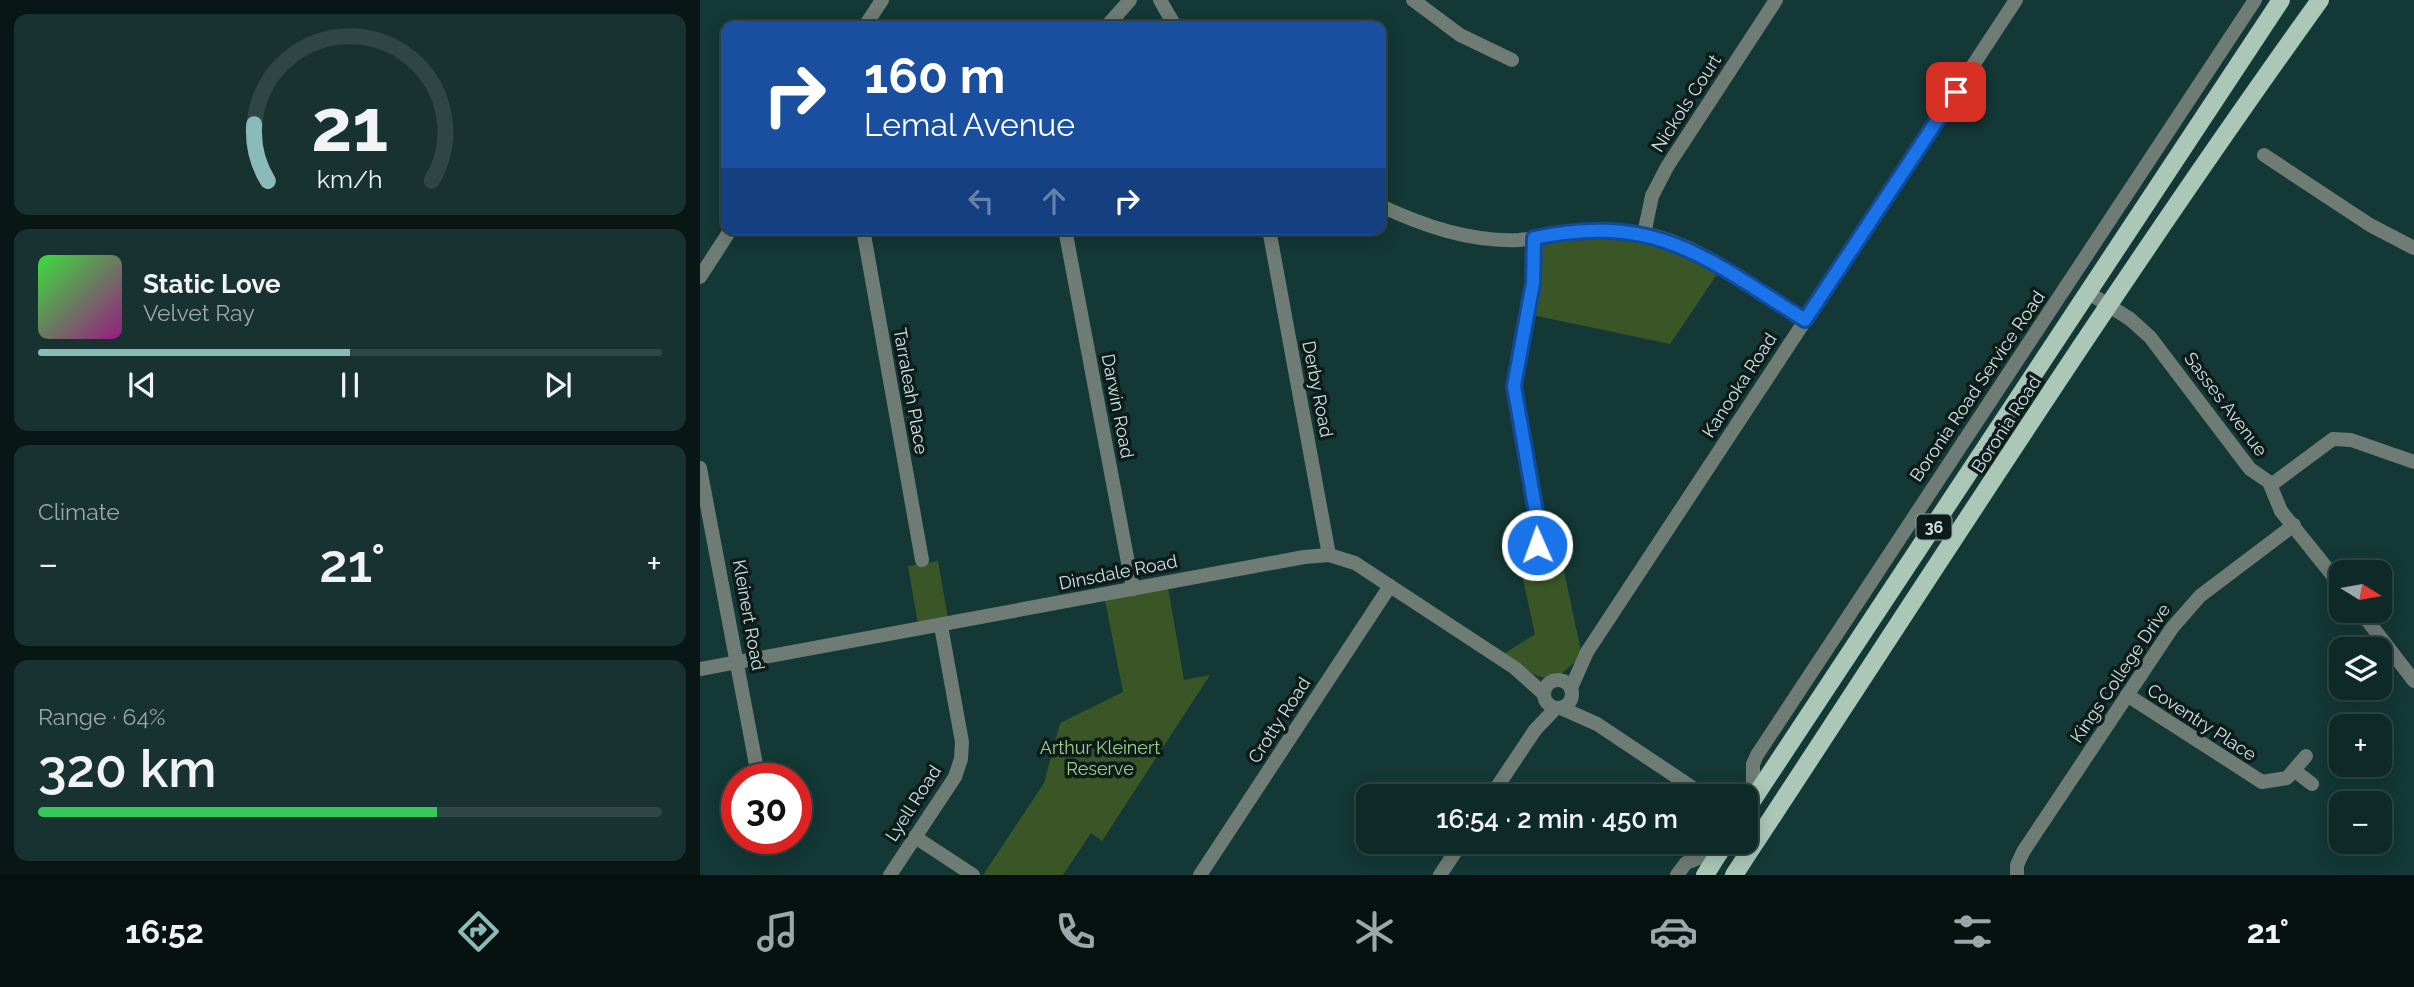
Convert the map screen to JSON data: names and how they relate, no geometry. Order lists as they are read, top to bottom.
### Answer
{
  "streets": {
    "main road": ["Boronia Road", "36"],
    "street": [
      "Nickols Court",
      "Kanooka Road",
      "Boronia Road Service Road",
      "Derby Road",
      "Tarraleah Place",
      "Sasses Avenue",
      "Darwin Road",
      "Dinsdale Road",
      "Kleinert Road",
      "Kings College Drive",
      "Crotty Road",
      "Coventry Place",
      "Lyell Road"
    ]
  },
  "crossings": [
    ["Kanooka Road", "Dinsdale Road"],
    ["Derby Road", "Dinsdale Road"],
    ["Sasses Avenue", "Boronia Road"],
    ["Sasses Avenue", "Kings College Drive"],
    ["Darwin Road", "Dinsdale Road"],
    ["Dinsdale Road", "Kleinert Road"],
    ["Dinsdale Road", "Crotty Road"],
    ["Dinsdale Road", "Lyell Road"],
    ["Kings College Drive", "Coventry Place"]
  ],
  "parks": ["Arthur Kleinert Reserve"],
  "north": "right",
  "page": {
    "turn": ["160 m", "Lemal Avenue"],
    "song": ["Static Love", "Velvet Ray"],
    "tile": [
      "Climate",
      ["Range · 64%", "320 km"]
    ],
    "heat": ["−", "21°", "+"],
    "map_buttons": ["+", "−"],
    "limit": "30",
    "trip": "16:54 · 2 min · 450 m",
    "tabs": ["16:52", "21°"],
    "gauge": ["21", "km/h"]
  }
}
